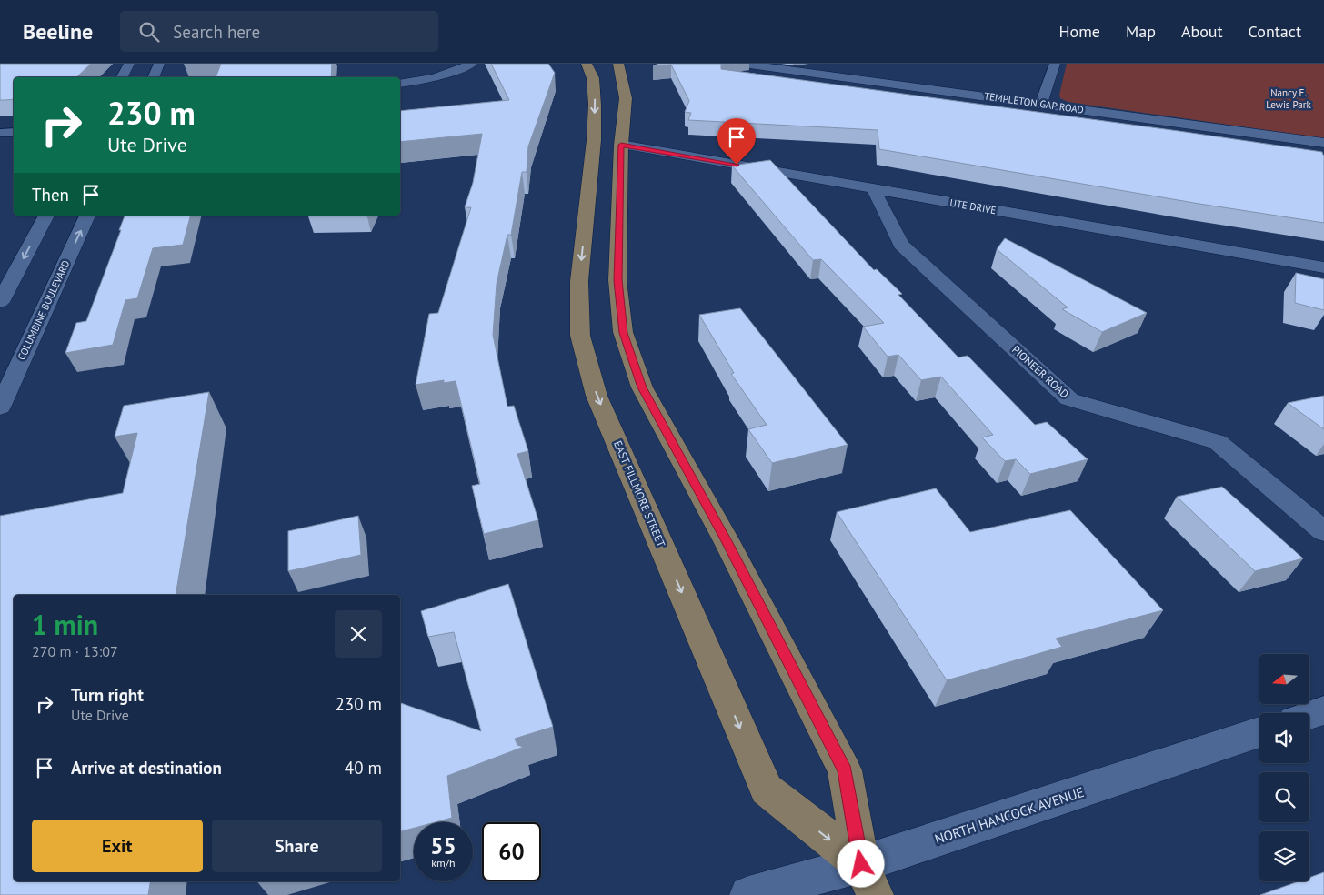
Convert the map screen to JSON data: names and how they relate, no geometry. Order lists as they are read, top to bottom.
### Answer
{
  "streets": {
    "main road": ["EAST FILLMORE STREET"],
    "street": [
      "TEMPLETON GAP ROAD",
      "UTE DRIVE",
      "COLUMBINE BOULEVARD",
      "PIONEER ROAD",
      "NORTH HANCOCK AVENUE"
    ]
  },
  "crossings": [
    ["UTE DRIVE", "PIONEER ROAD"],
    ["EAST FILLMORE STREET", "NORTH HANCOCK AVENUE"]
  ],
  "parks": ["Nancy E. Lewis Park"],
  "north": "left",
  "page": {
    "header": "Beeline",
    "search": "Search here",
    "nav": [
      "Home",
      "Map",
      "About",
      "Contact"
    ],
    "turn": ["230 m", "Ute Drive"],
    "then": "Then",
    "heading": ["1 min", "270 m · 13:07"],
    "list": [
      {
        "name": "Turn right",
        "note": "Ute Drive",
        "value": "230 m"
      },
      {
        "name": "Arrive at destination",
        "value": "40 m"
      }
    ],
    "buttons": ["Exit", "Share"],
    "speed": "55 km/h",
    "limit": "60"
  }
}
